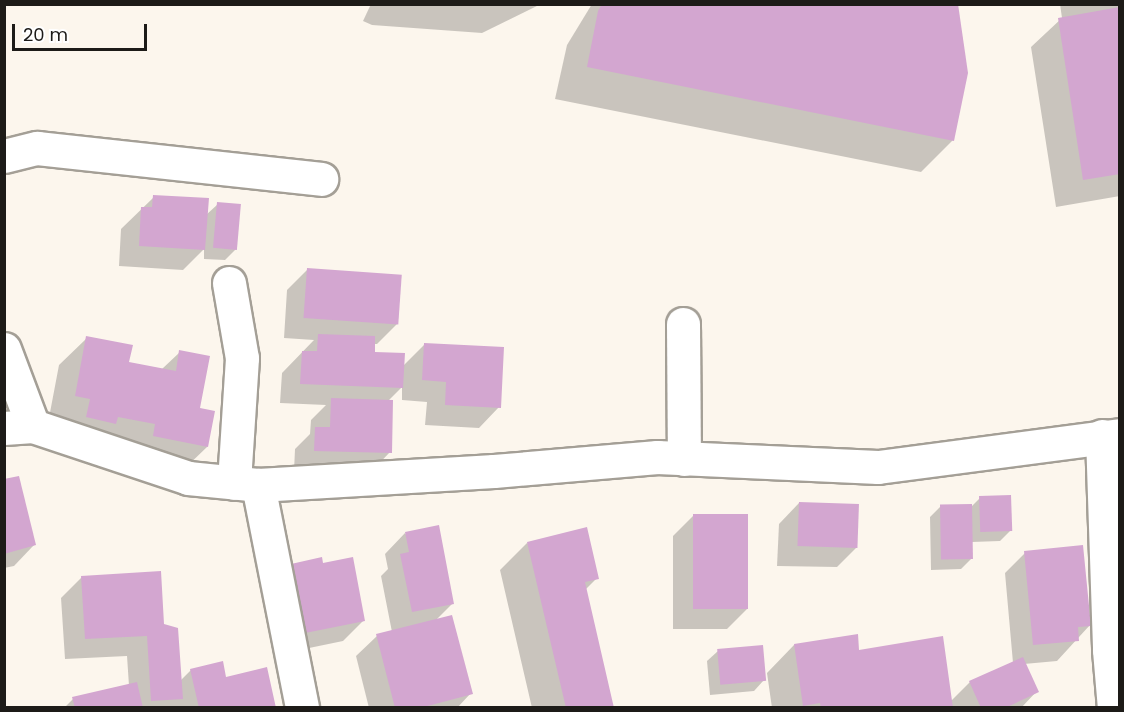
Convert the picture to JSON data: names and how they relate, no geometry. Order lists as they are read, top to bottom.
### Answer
{
  "scale_bar": "20 m"
}
